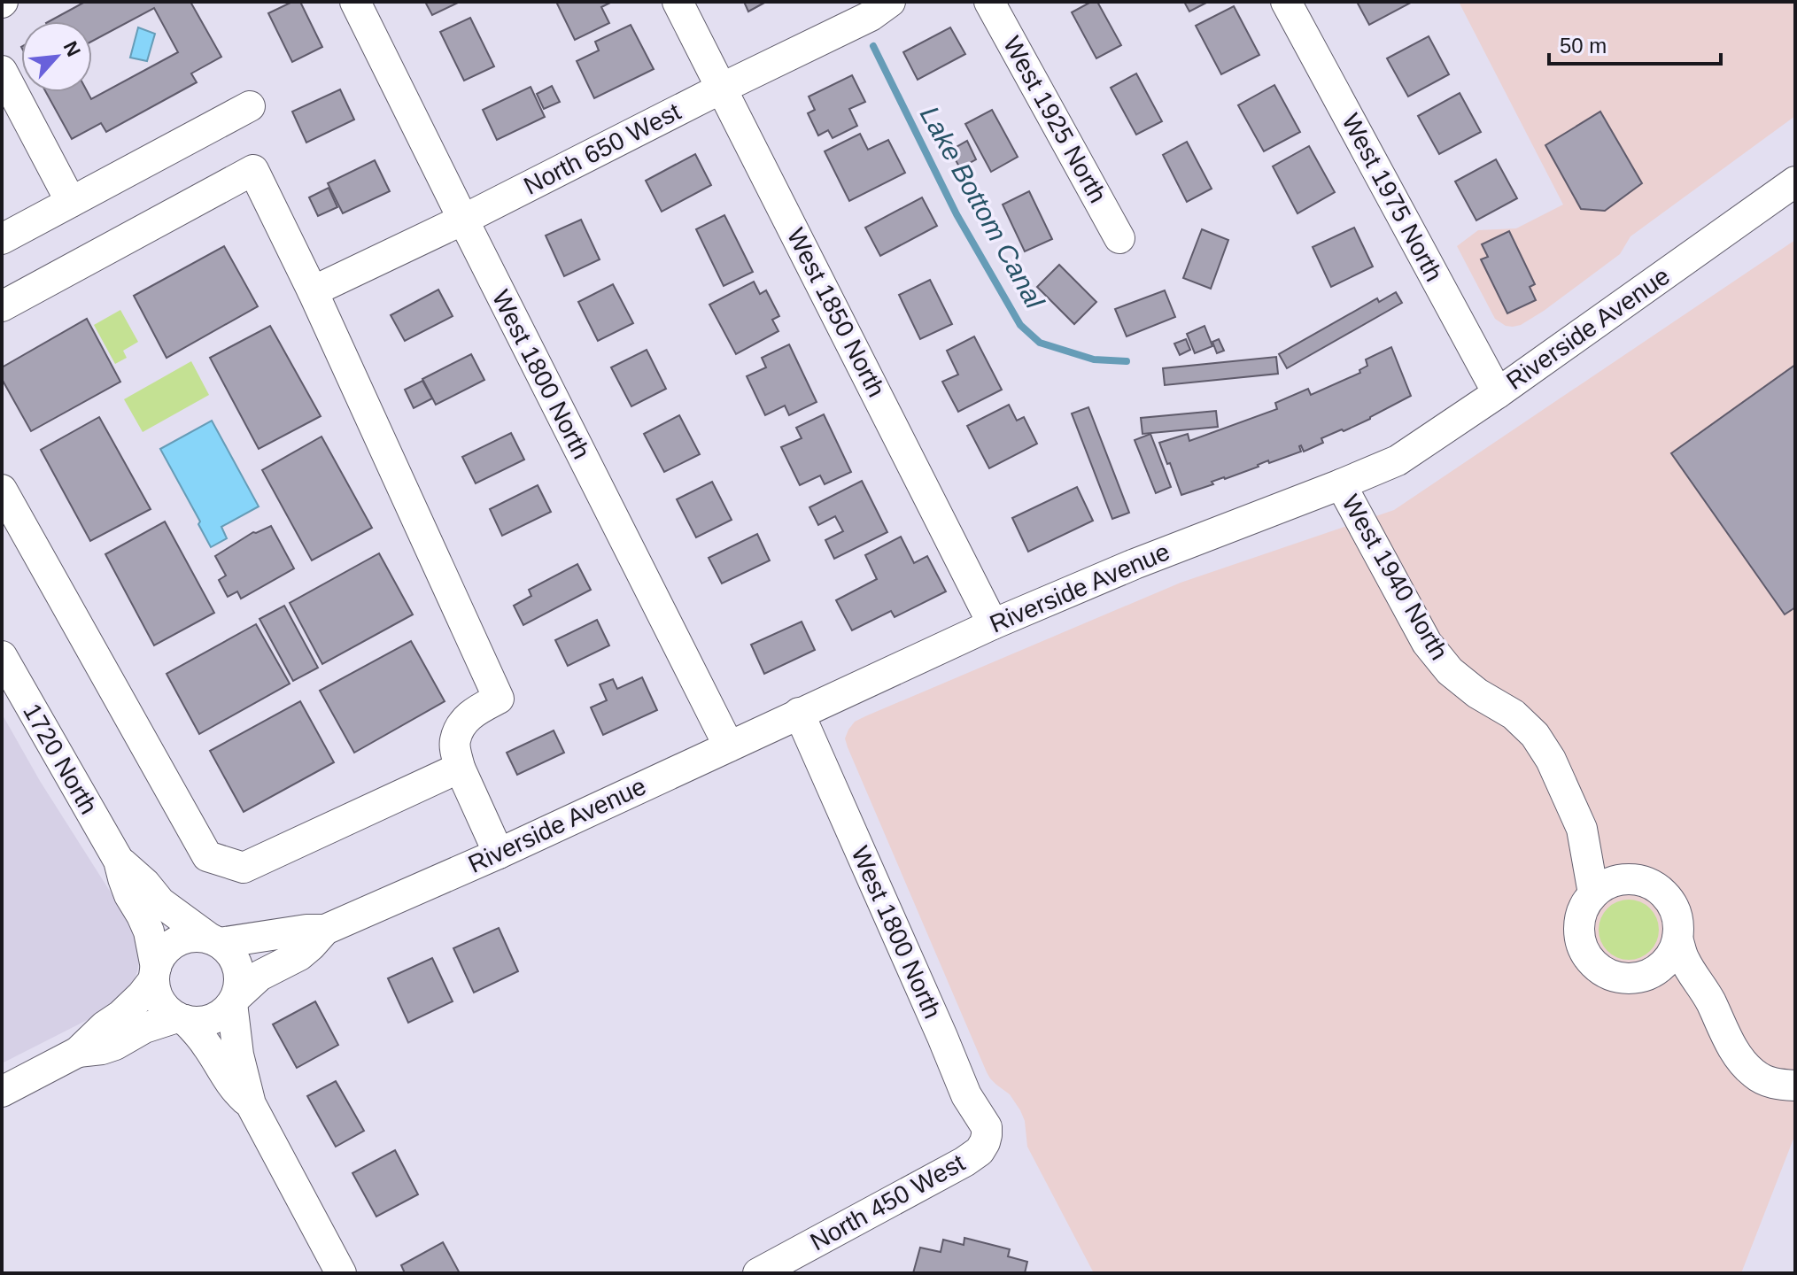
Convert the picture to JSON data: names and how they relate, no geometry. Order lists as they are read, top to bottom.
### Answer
{
  "streets": {
    "street": [
      "West 1925 North",
      "North 650 West",
      "West 1975 North",
      "West 1850 North",
      "Riverside Avenue",
      "West 1800 North",
      "West 1940 North",
      "1720 North",
      "North 450 West"
    ]
  },
  "crossings": [
    ["North 650 West", "West 1850 North"],
    ["North 650 West", "West 1800 North"],
    ["West 1975 North", "Riverside Avenue"],
    ["West 1850 North", "Riverside Avenue"],
    ["Riverside Avenue", "West 1800 North"],
    ["Riverside Avenue", "West 1940 North"],
    ["Riverside Avenue", "1720 North"],
    ["West 1800 North", "North 450 West"]
  ],
  "water": ["Lake Bottom Canal"],
  "scale_bar": "50 m",
  "north": "top right"
}
